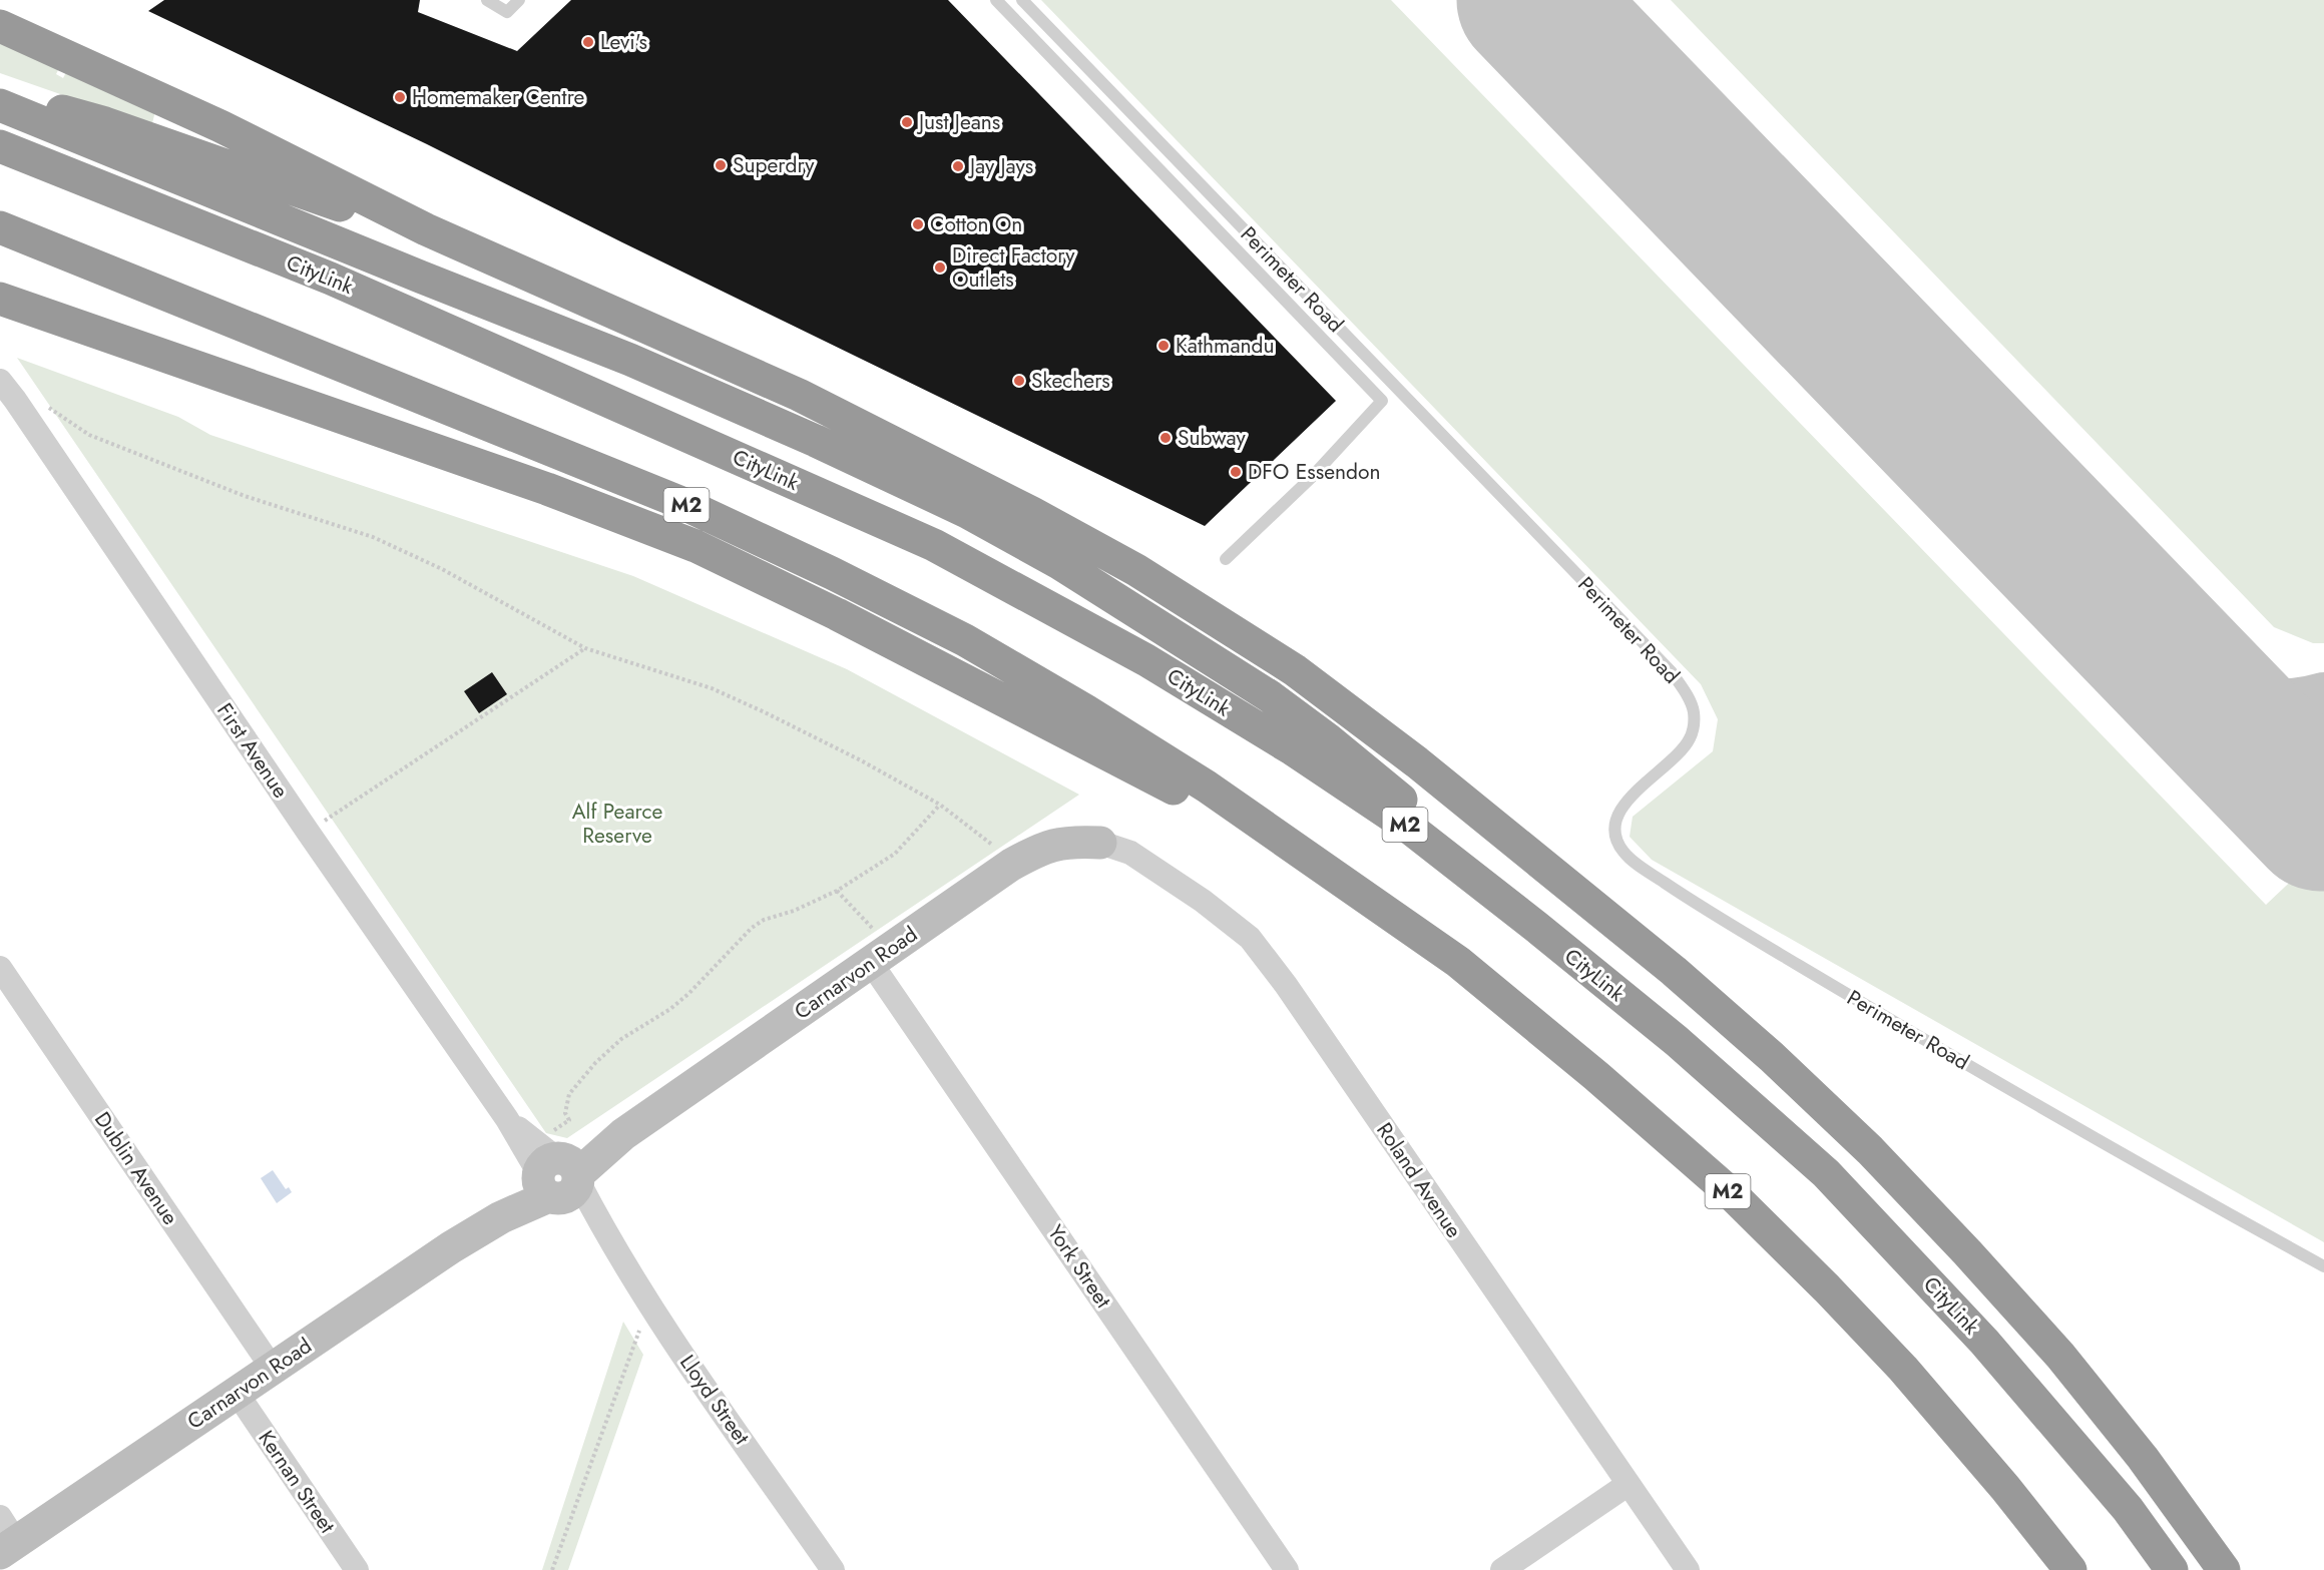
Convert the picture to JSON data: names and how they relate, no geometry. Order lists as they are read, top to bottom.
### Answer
{
  "streets": {
    "highway": ["CityLink", "M2"],
    "street": [
      "First Avenue",
      "Carnarvon Road",
      "Dublin Avenue",
      "Roland Avenue",
      "York Street",
      "Lloyd Street",
      "Kernan Street"
    ],
    "lane": ["Perimeter Road"]
  },
  "crossings": [
    ["First Avenue", "Carnarvon Road"],
    ["First Avenue", "Lloyd Street"],
    ["Carnarvon Road", "Dublin Avenue"],
    ["Carnarvon Road", "Roland Avenue"],
    ["Carnarvon Road", "York Street"],
    ["Carnarvon Road", "Lloyd Street"],
    ["Carnarvon Road", "Kernan Street"]
  ],
  "parks": ["Alf Pearce Reserve"],
  "places": [
    "Levi's",
    "Homemaker Centre",
    "Just Jeans",
    "Superdry",
    "Jay Jays",
    "Cotton On",
    "Direct Factory Outlets",
    "Kathmandu",
    "Skechers",
    "Subway",
    "DFO Essendon"
  ]
}
